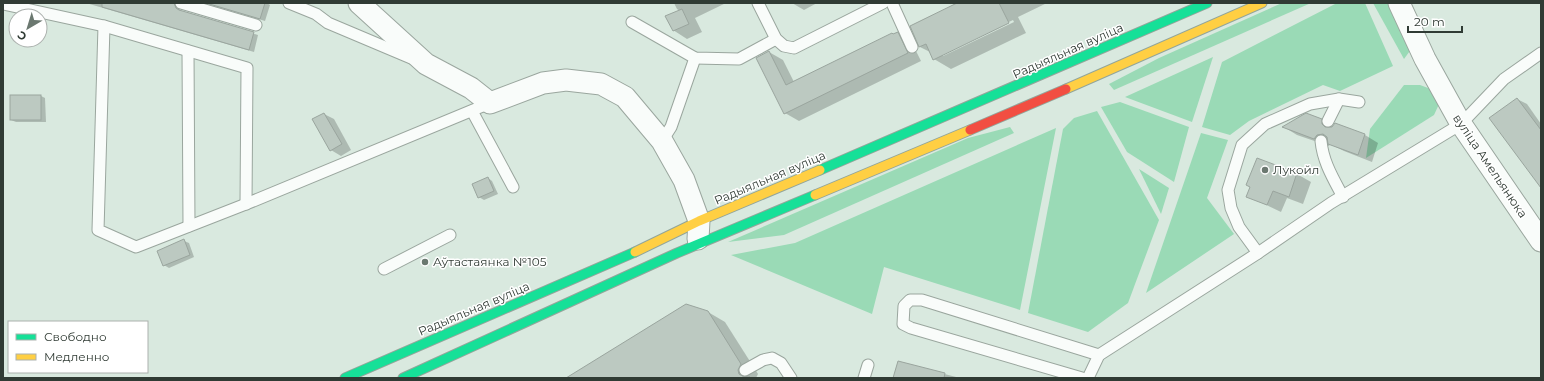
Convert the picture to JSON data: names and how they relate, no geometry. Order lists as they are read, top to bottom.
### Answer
{
  "streets": {
    "main road": ["Радыяльная вуліца"],
    "street": ["вуліца Амельянюка"]
  },
  "places": ["Лукойл", "Аўтастаянка №105"],
  "legend": ["Свободно", "Медленно"],
  "scale_bar": "20 m",
  "north": "bottom left"
}
